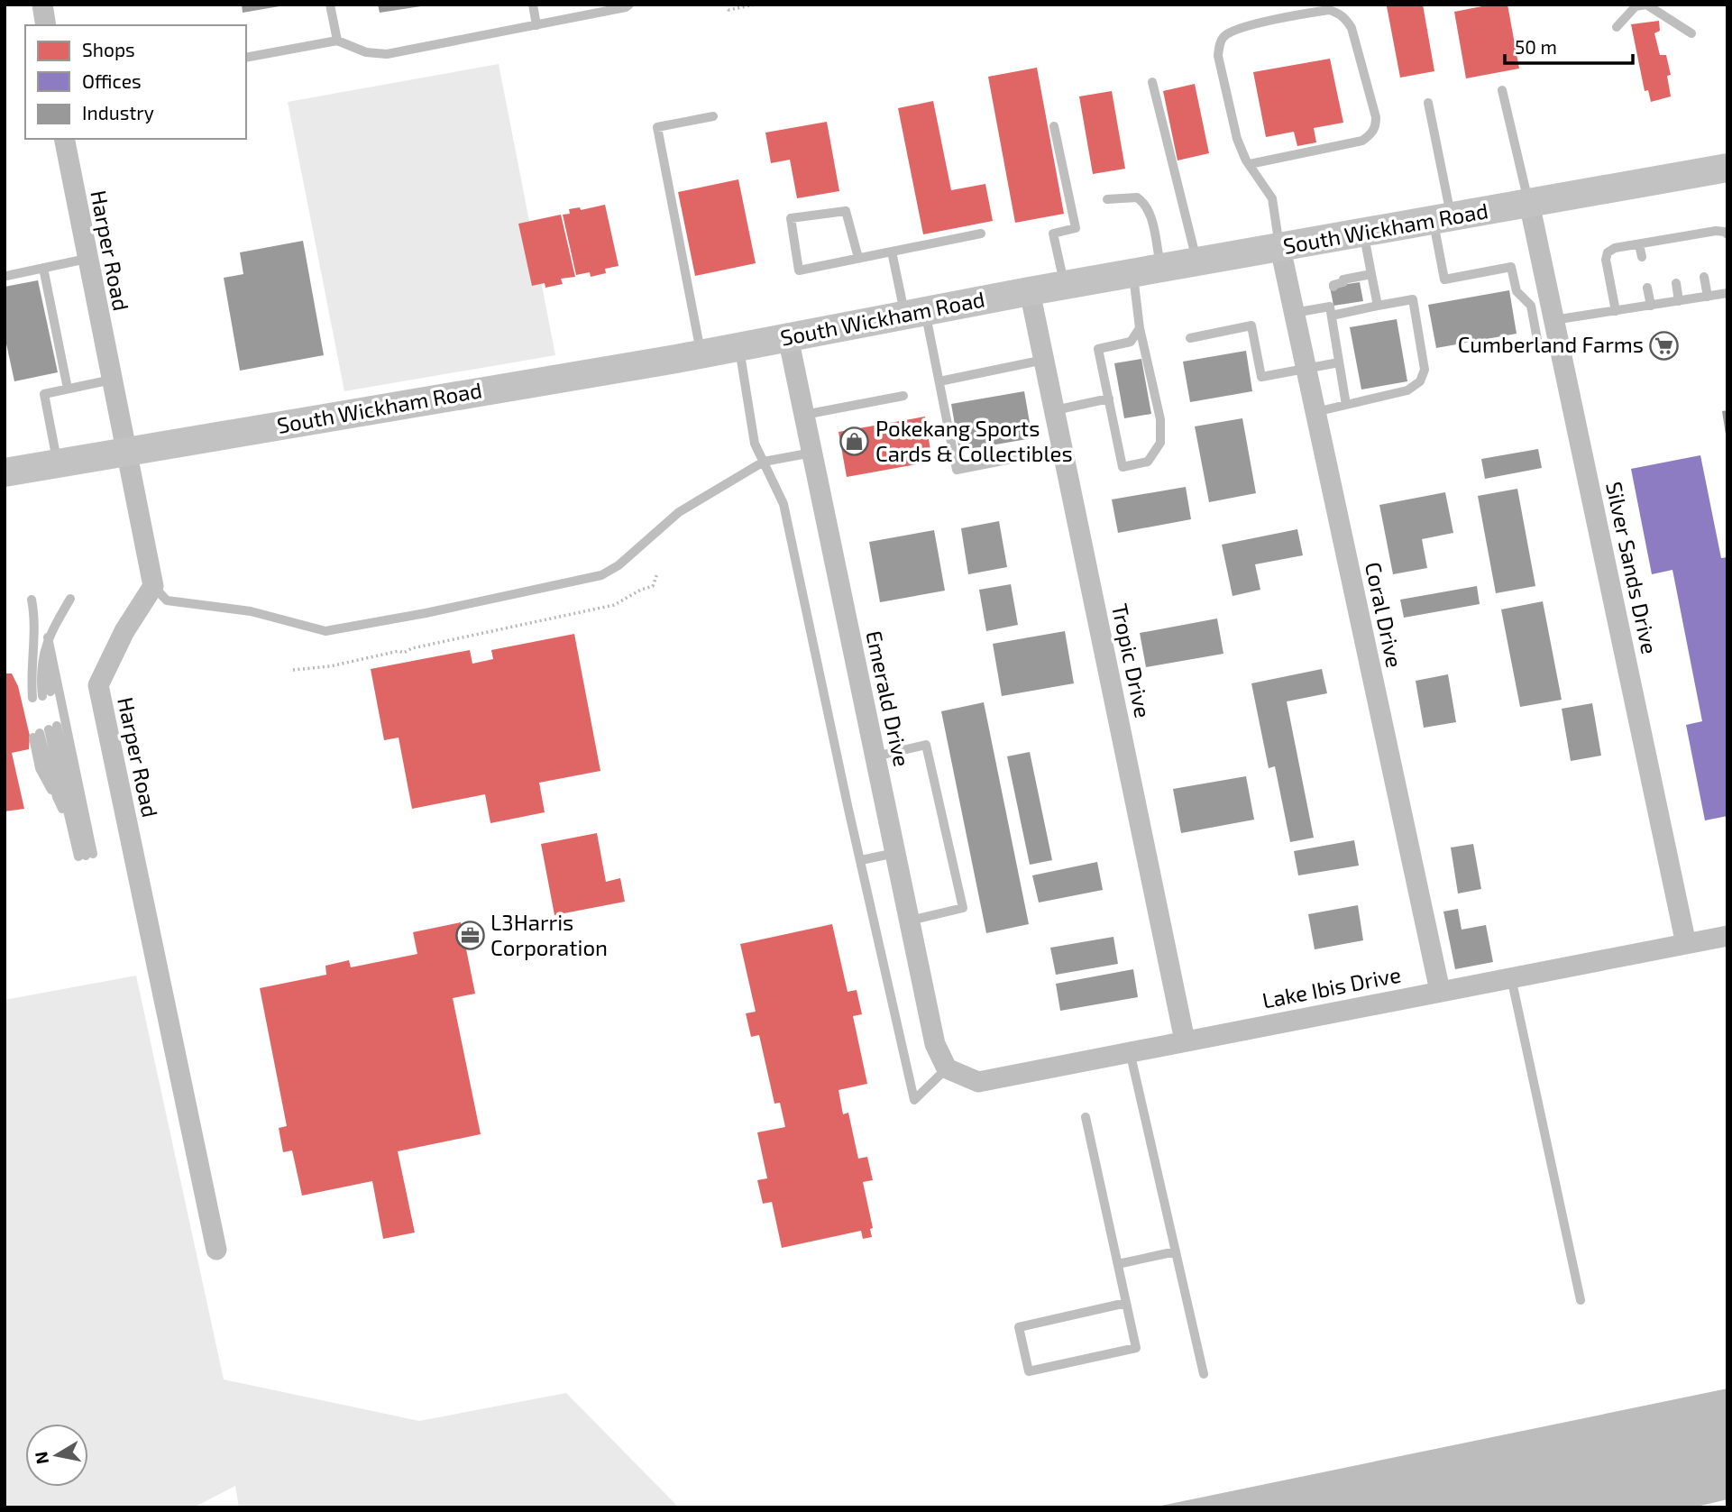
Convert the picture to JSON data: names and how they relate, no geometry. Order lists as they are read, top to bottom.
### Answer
{
  "streets": {
    "main road": ["South Wickham Road"],
    "street": [
      "Harper Road",
      "Silver Sands Drive",
      "Coral Drive",
      "Tropic Drive",
      "Emerald Drive",
      "Lake Ibis Drive"
    ]
  },
  "crossings": [
    ["South Wickham Road", "Harper Road"],
    ["South Wickham Road", "Silver Sands Drive"],
    ["South Wickham Road", "Coral Drive"],
    ["South Wickham Road", "Tropic Drive"],
    ["South Wickham Road", "Emerald Drive"],
    ["Silver Sands Drive", "Lake Ibis Drive"],
    ["Coral Drive", "Lake Ibis Drive"],
    ["Tropic Drive", "Lake Ibis Drive"],
    ["Emerald Drive", "Lake Ibis Drive"]
  ],
  "places": {
    "supermarket": ["Cumberland Farms"],
    "shop": ["Pokekang Sports Cards & Collectibles"],
    "office": ["L3Harris Corporation"]
  },
  "legend": ["Shops", "Offices", "Industry"],
  "scale_bar": "50 m",
  "north": "left"
}
